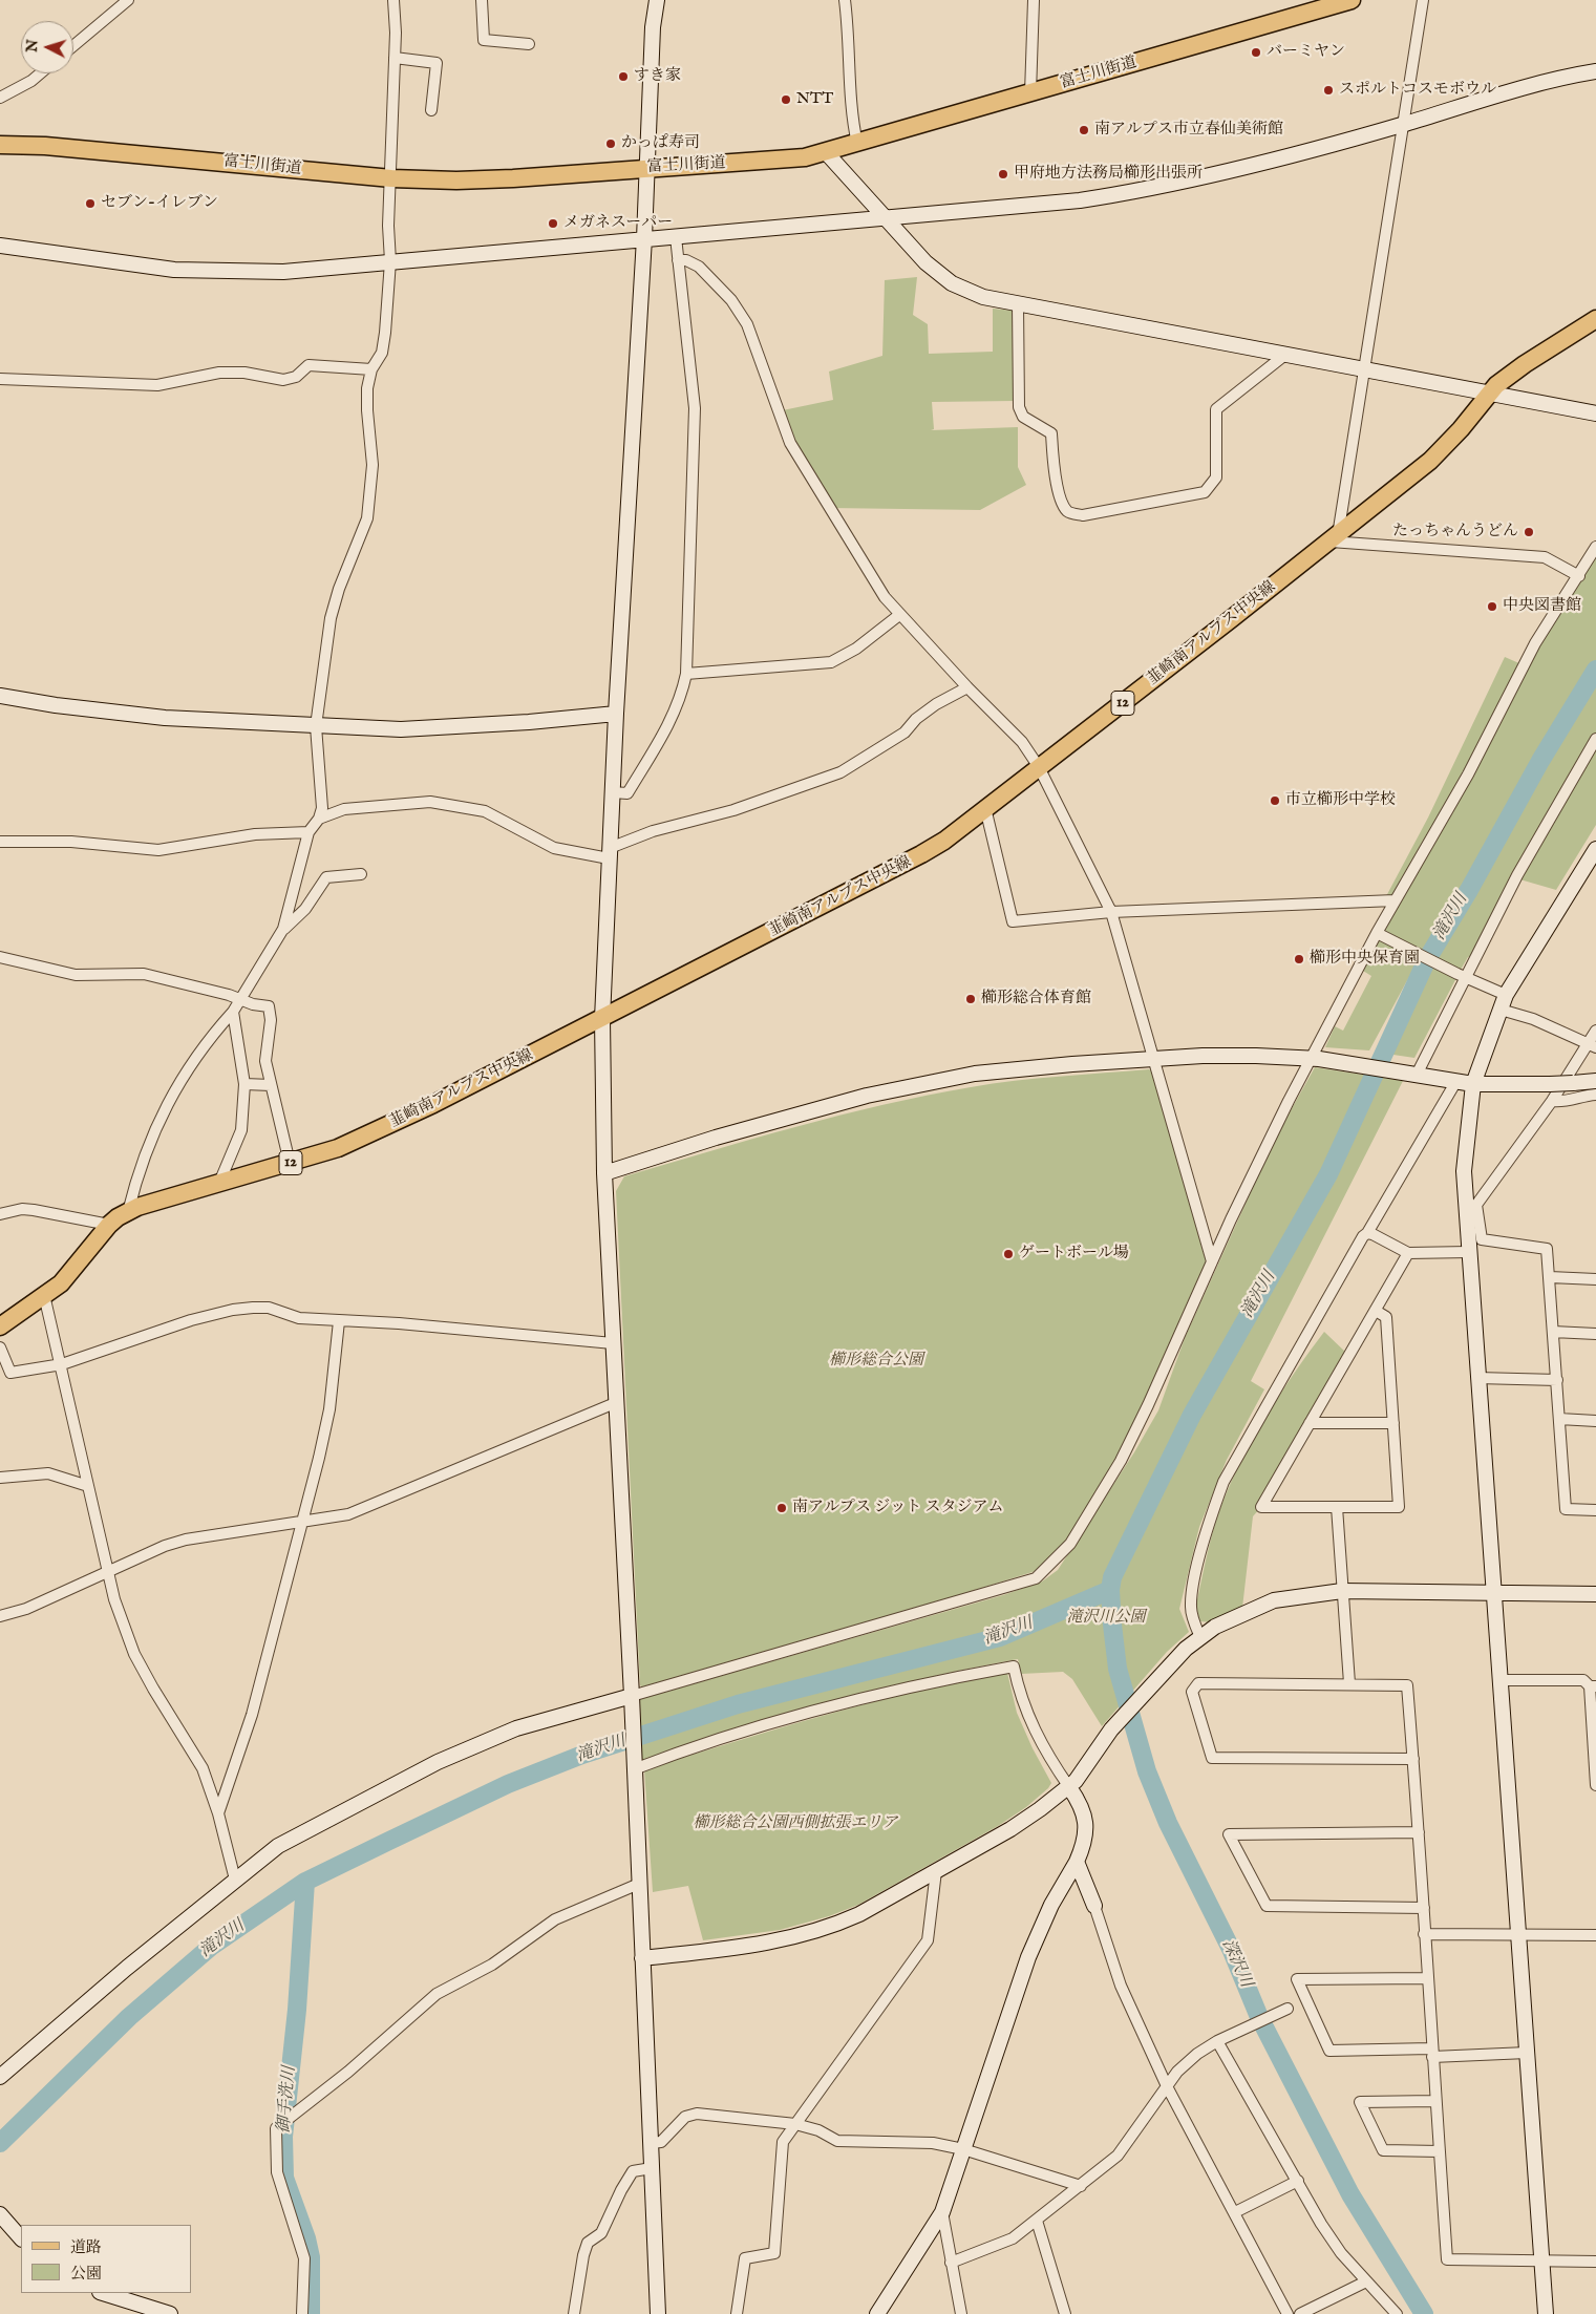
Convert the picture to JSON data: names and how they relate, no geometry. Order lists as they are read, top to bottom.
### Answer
{
  "streets": {
    "main road": ["富士川街道", "韮崎南アルプス中央線", "12"]
  },
  "water": ["滝沢川", "深沢川", "御手洗川"],
  "parks": ["櫛形総合公園", "滝沢川公園", "櫛形総合公園西側拡張エリア"],
  "places": [
    "バーミヤン",
    "すき家",
    "スポルトコスモボウル",
    "NTT",
    "南アルプス市立春仙美術館",
    "かっぱ寿司",
    "甲府地方法務局櫛形出張所",
    "セブン-イレブン",
    "メガネスーパー",
    "たっちゃんうどん",
    "中央図書館",
    "市立櫛形中学校",
    "櫛形中央保育園",
    "櫛形総合体育館",
    "ゲートボール場",
    "南アルプス ジット スタジアム"
  ],
  "legend": ["道路", "公園"],
  "north": "left"
}
